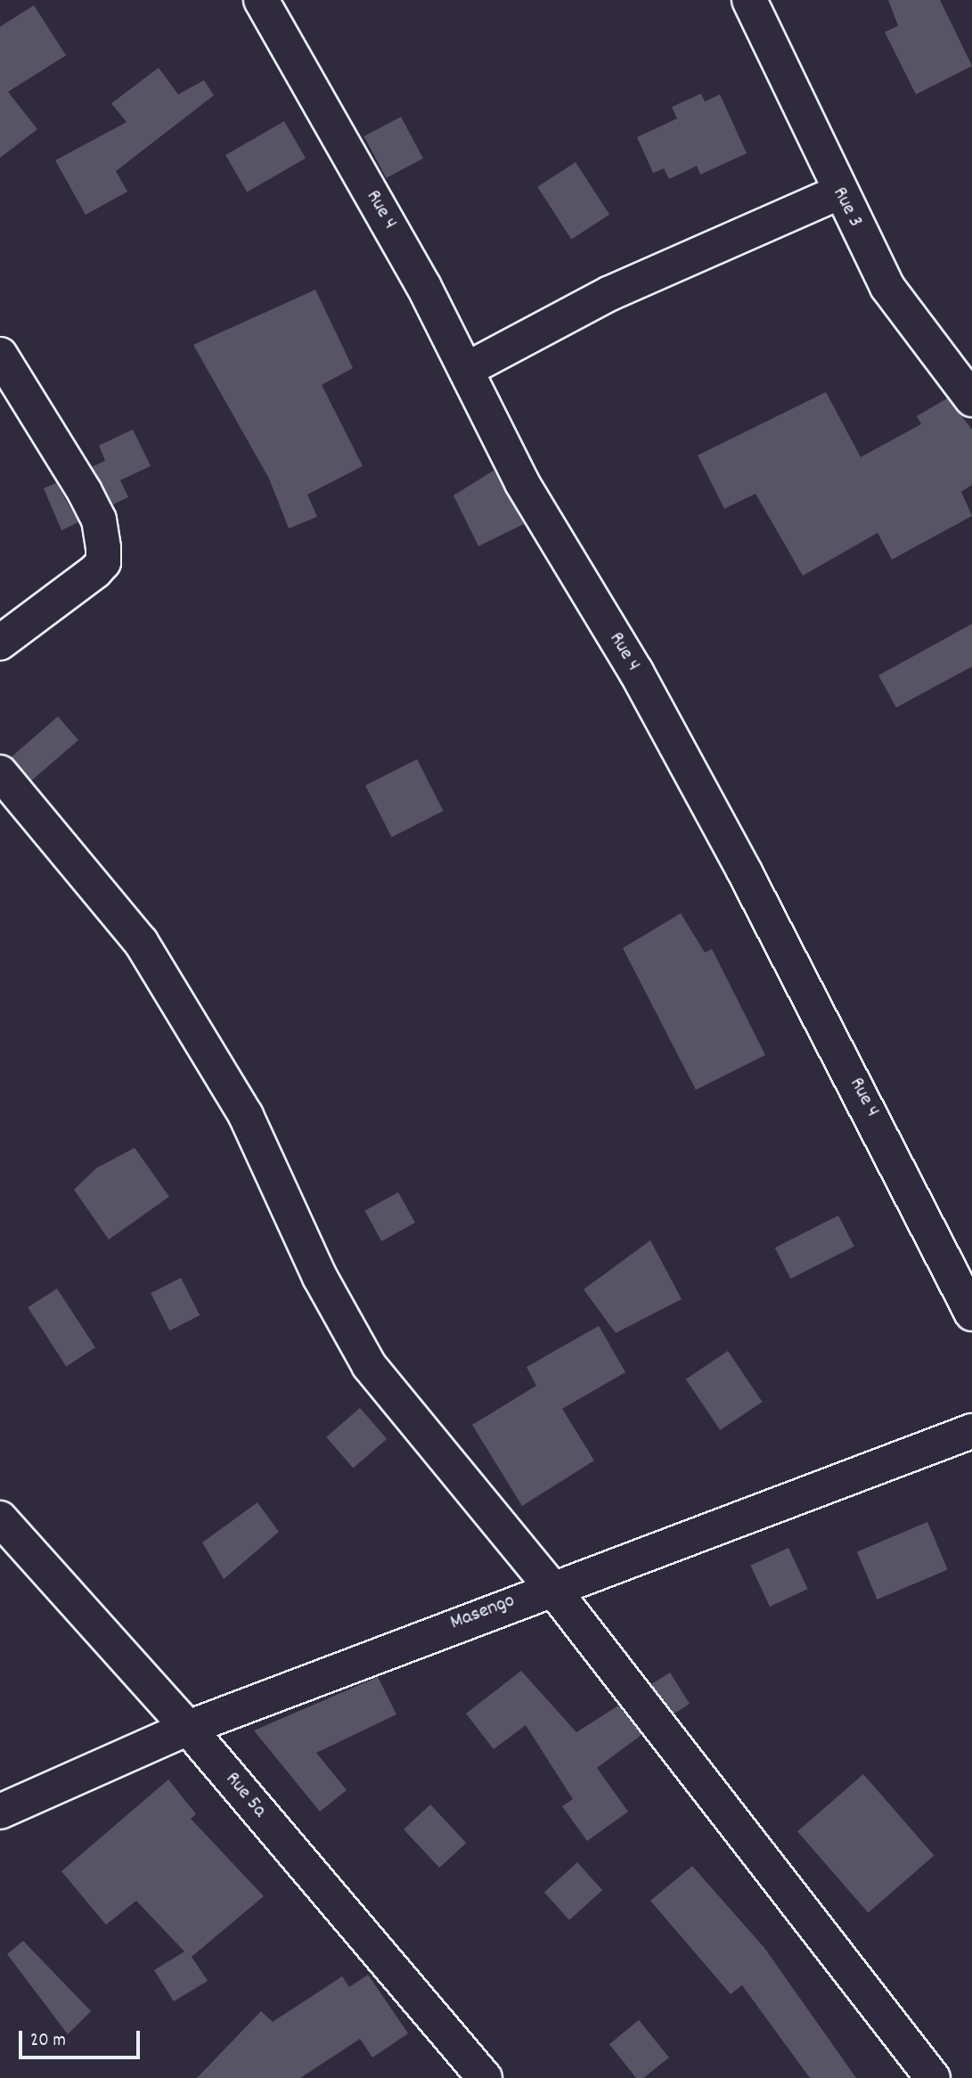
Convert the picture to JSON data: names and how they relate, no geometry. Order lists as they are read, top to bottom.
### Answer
{
  "streets": {
    "street": [
      "Rue 3",
      "Rue 4",
      "Masengo",
      "Rue 5a"
    ]
  },
  "crossings": [
    ["Masengo", "Rue 5a"]
  ],
  "scale_bar": "20 m"
}
